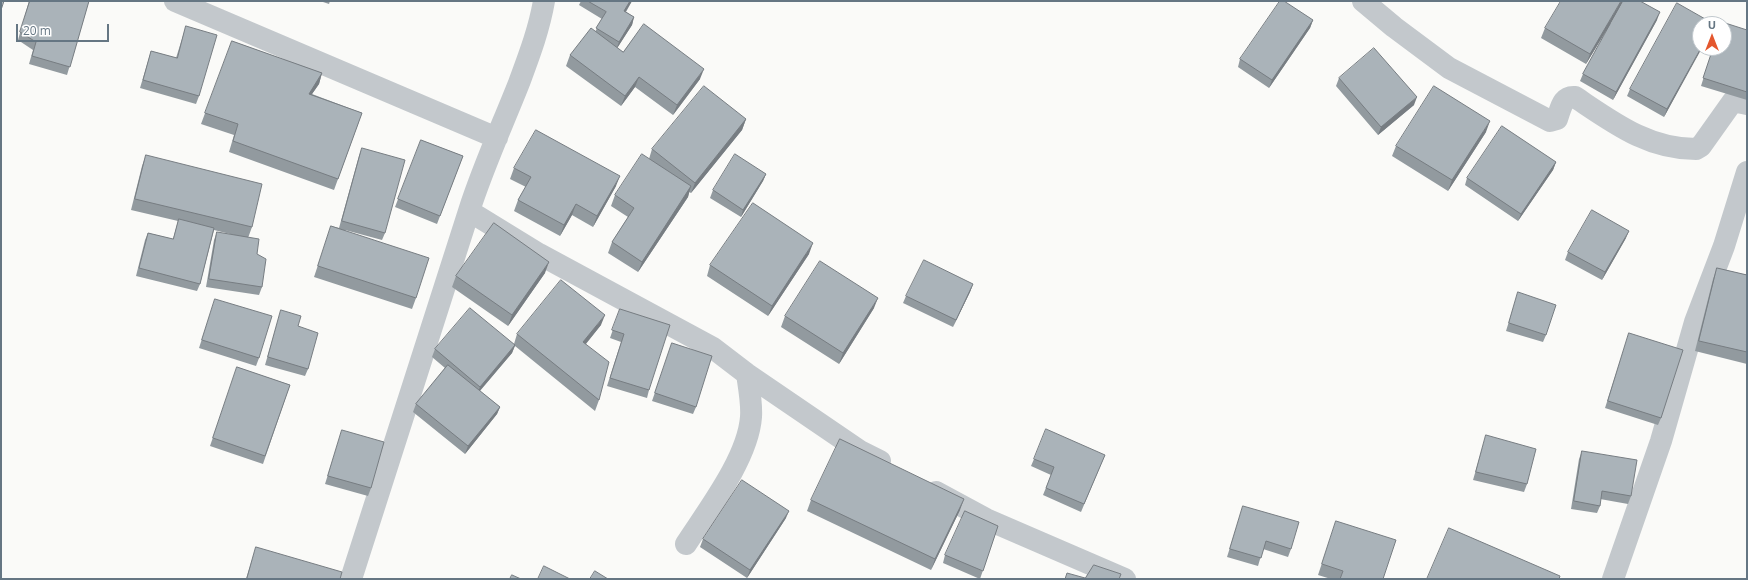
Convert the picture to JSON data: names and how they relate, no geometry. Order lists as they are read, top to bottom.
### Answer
{
  "scale_bar": "20 m",
  "north": "top"
}
